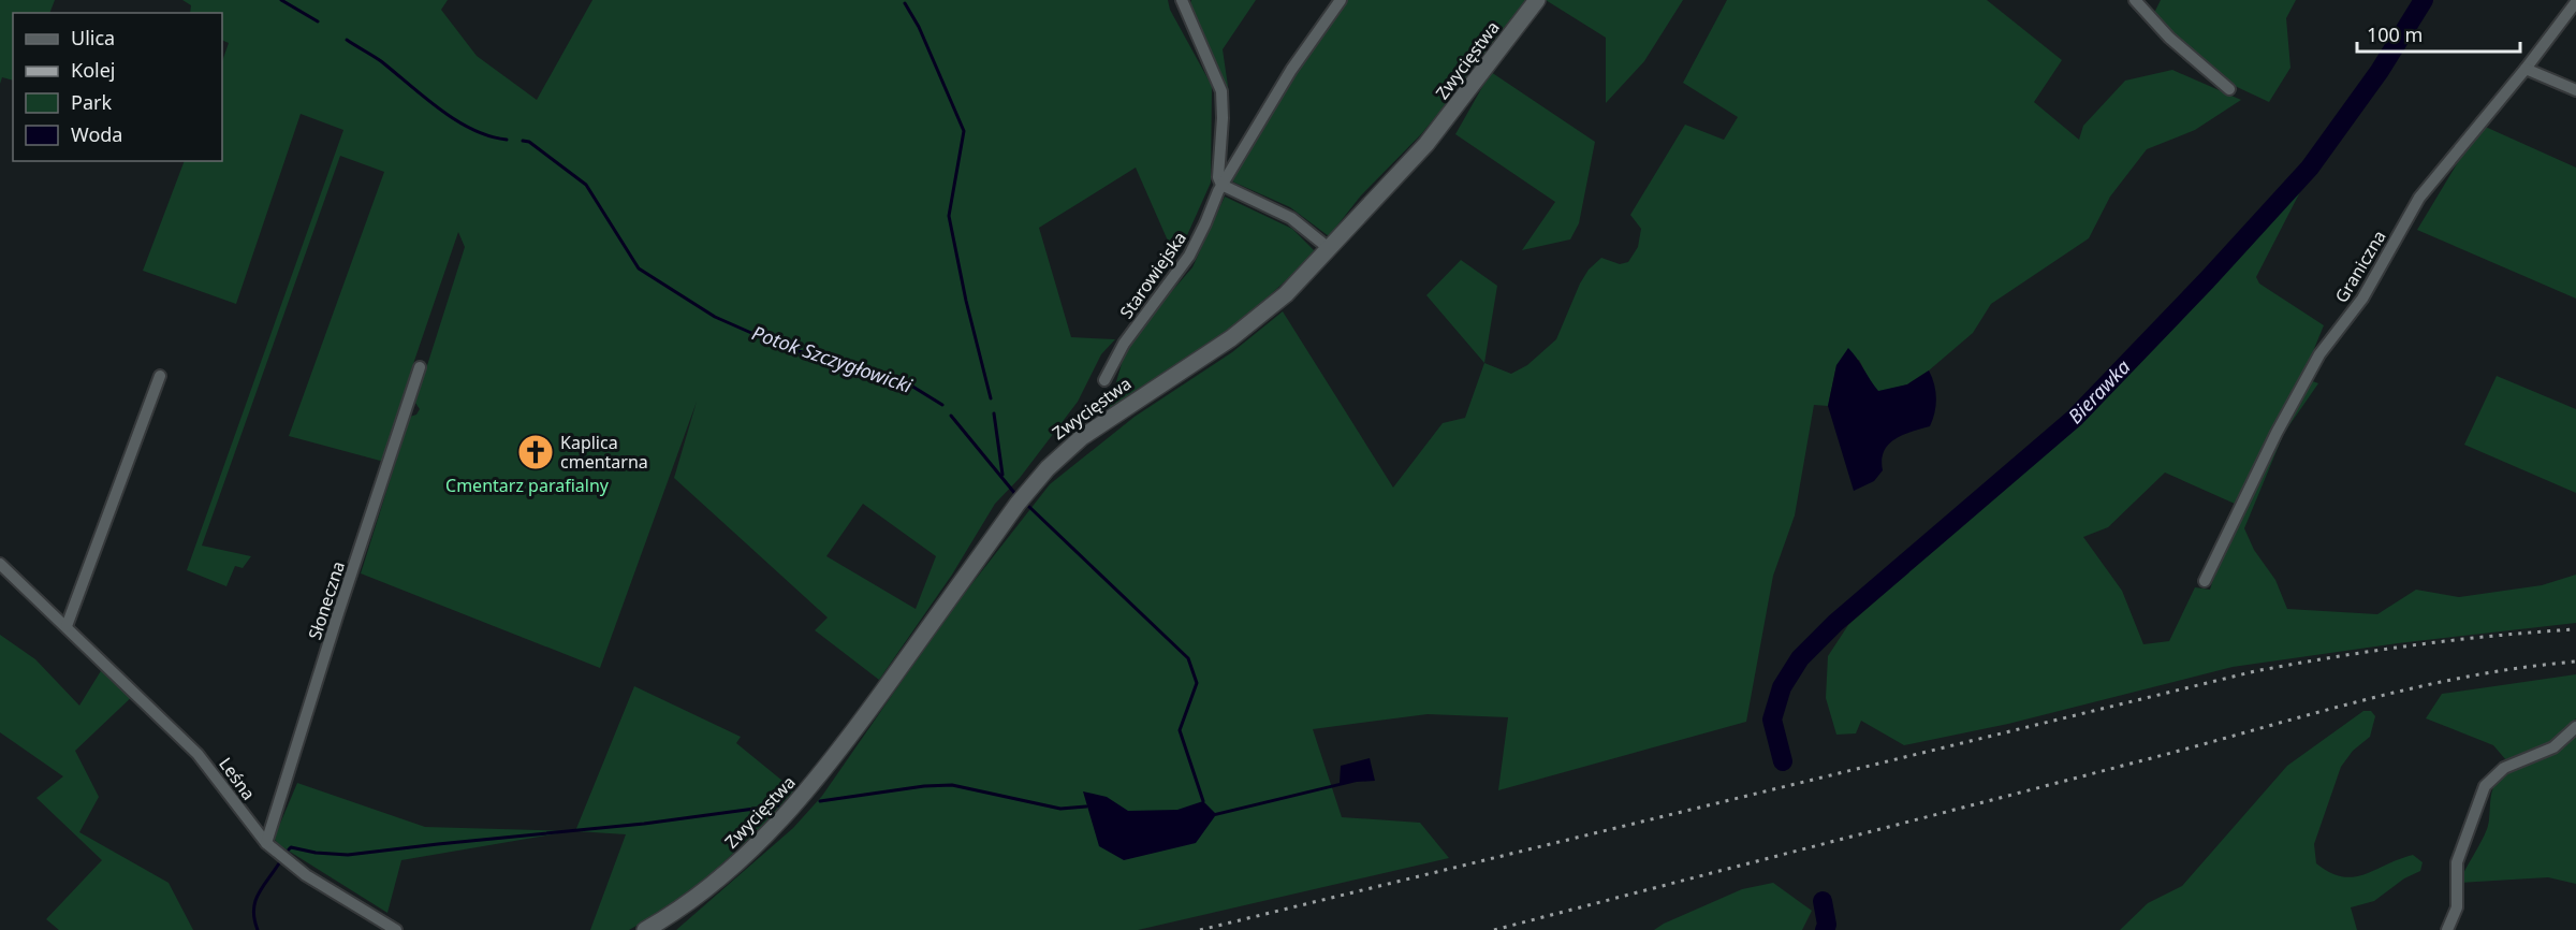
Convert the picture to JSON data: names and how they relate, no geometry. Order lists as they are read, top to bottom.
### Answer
{
  "streets": {
    "main road": ["Zwycięstwa"],
    "street": [
      "Graniczna",
      "Starowiejska",
      "Słoneczna",
      "Leśna"
    ]
  },
  "crossings": [
    ["Słoneczna", "Leśna"]
  ],
  "water": ["Potok Szczygłowicki", "Bierawka"],
  "parks": ["Cmentarz parafialny"],
  "places": {
    "church": ["Kaplica cmentarna"]
  },
  "legend": [
    "Ulica",
    "Kolej",
    "Park",
    "Woda"
  ],
  "scale_bar": "100 m"
}
